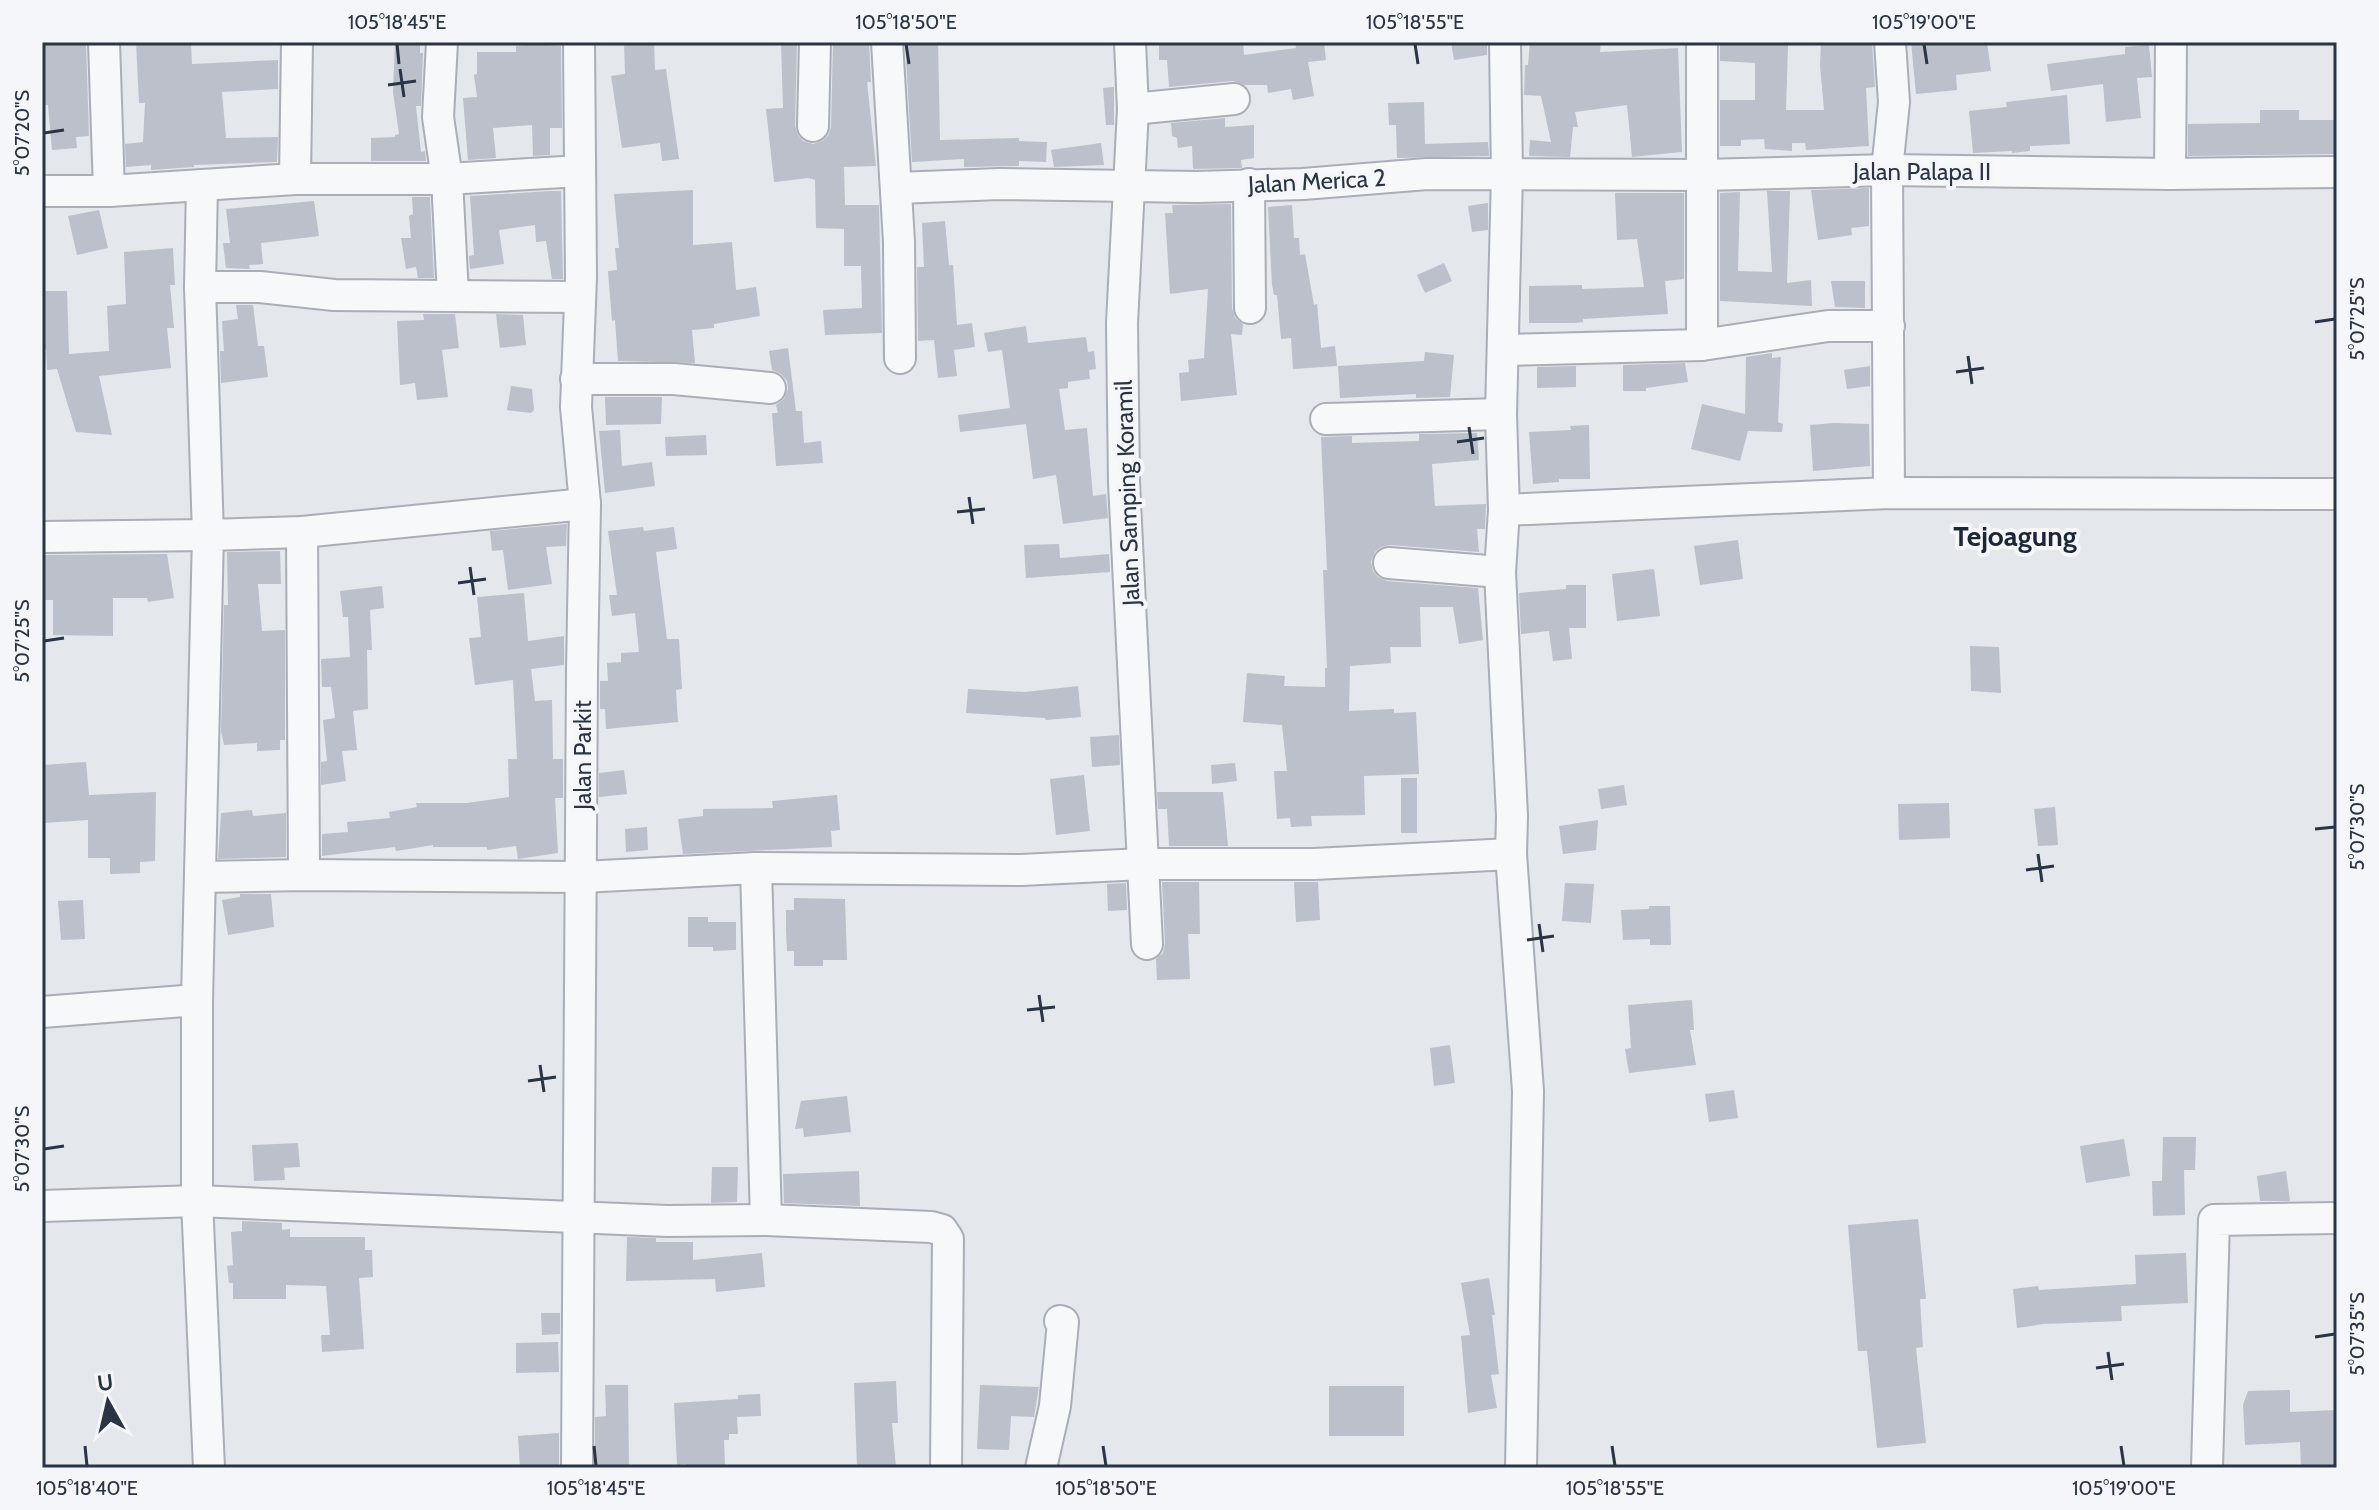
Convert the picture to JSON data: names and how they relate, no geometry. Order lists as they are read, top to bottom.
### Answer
{
  "streets": {
    "street": [
      "Jalan Palapa II",
      "Jalan Merica 2",
      "Jalan Samping Koramil",
      "Jalan Parkit"
    ]
  },
  "crossings": [
    ["Jalan Palapa II", "Jalan Merica 2"],
    ["Jalan Merica 2", "Jalan Samping Koramil"]
  ],
  "districts": ["Tejoagung"],
  "north": "top",
  "coordinates": [
    "105°18'45\"E",
    "105°18'50\"E",
    "105°18'55\"E",
    "105°19'00\"E",
    "5°07'20\"S",
    "5°07'25\"S",
    "5°07'30\"S",
    "5°07'35\"S",
    "105°18'40\"E"
  ]
}
